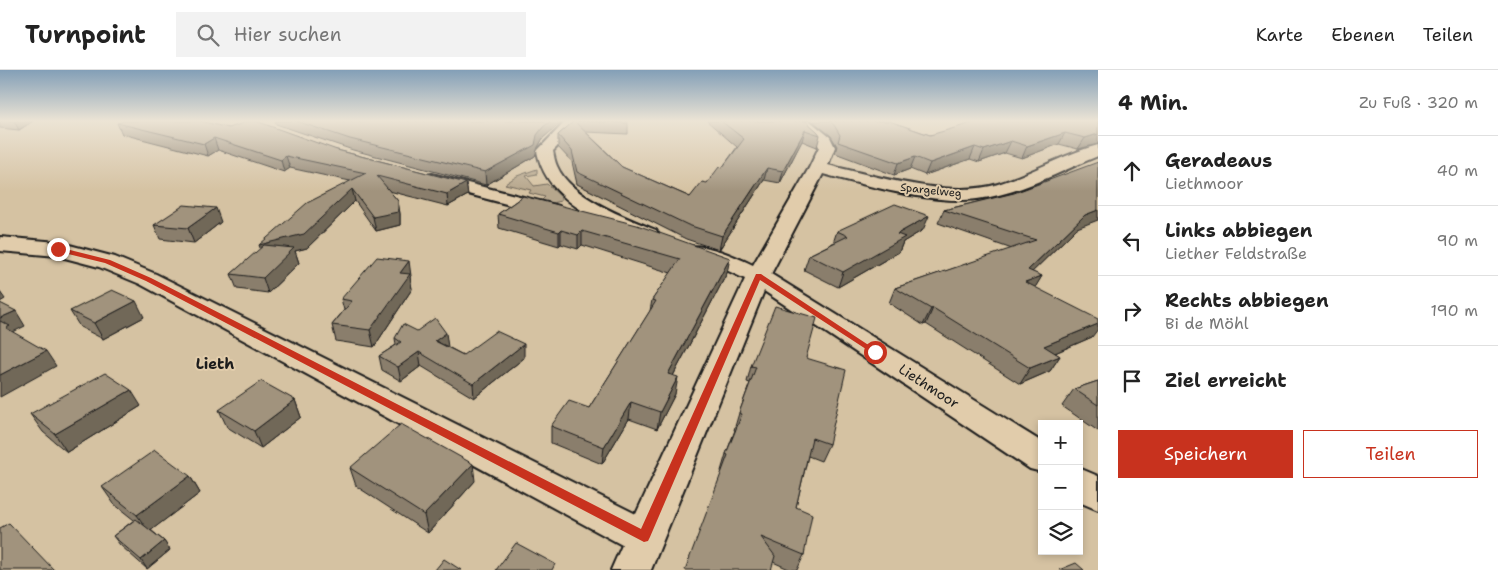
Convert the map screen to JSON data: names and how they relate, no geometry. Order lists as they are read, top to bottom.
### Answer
{
  "streets": {
    "street": ["Spargelweg", "Liethmoor"]
  },
  "districts": ["Lieth"],
  "page": {
    "header": "Turnpoint",
    "search": "Hier suchen",
    "nav": ["Karte", "Ebenen", "Teilen"],
    "heading": ["4 Min.", "Zu Fuß · 320 m"],
    "list": [
      ["Geradeaus", "Liethmoor", "40 m"],
      ["Links abbiegen", "Liether Feldstraße", "90 m"],
      ["Rechts abbiegen", "Bi de Möhl", "190 m"],
      "Ziel erreicht"
    ],
    "buttons": ["Speichern", "Teilen"],
    "map_buttons": ["+", "−"]
  }
}
